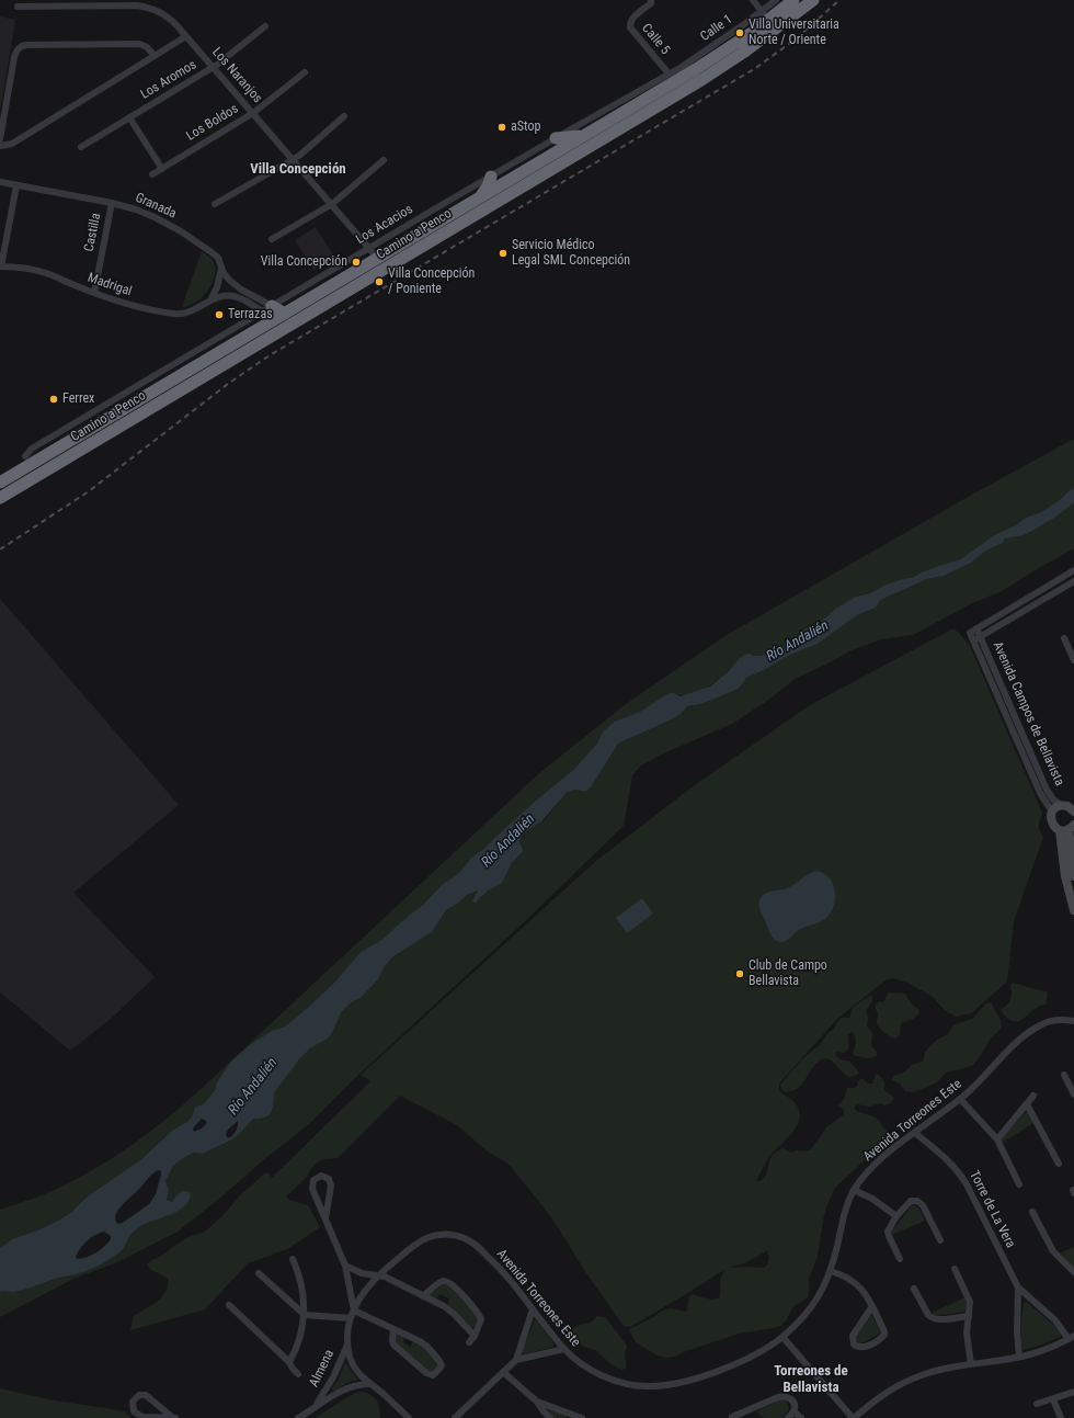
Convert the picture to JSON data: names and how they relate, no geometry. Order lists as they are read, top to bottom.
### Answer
{
  "streets": {
    "highway": ["Camino a Penco"],
    "street": [
      "Calle 1",
      "Calle 5",
      "Los Naranjos",
      "Los Aromos",
      "Los Boldos",
      "Granada",
      "Los Acacios",
      "Castilla",
      "Madrigal",
      "Avenida Campos de Bellavista",
      "Avenida Torreones Este",
      "Torre de La Vera",
      "Almena"
    ]
  },
  "crossings": [
    ["Calle 1", "Calle 5"],
    ["Calle 1", "Los Acacios"],
    ["Calle 1", "Camino a Penco"],
    ["Calle 5", "Los Acacios"],
    ["Los Naranjos", "Los Aromos"],
    ["Los Naranjos", "Los Boldos"],
    ["Los Naranjos", "Los Acacios"],
    ["Los Naranjos", "Camino a Penco"],
    ["Granada", "Los Acacios"],
    ["Granada", "Castilla"],
    ["Granada", "Madrigal"],
    ["Los Acacios", "Madrigal"],
    ["Castilla", "Madrigal"],
    ["Avenida Torreones Este", "Torre de La Vera"],
    ["Avenida Torreones Este", "Almena"]
  ],
  "districts": ["Villa Concepción", "Torreones de Bellavista"],
  "water": ["Río Andalién"],
  "places": [
    "Villa Universitaria Norte / Oriente",
    "aStop",
    "Servicio Médico Legal SML Concepción",
    "Villa Concepción",
    "Villa Concepción / Poniente",
    "Terrazas",
    "Ferrex",
    "Club de Campo Bellavista"
  ]
}
